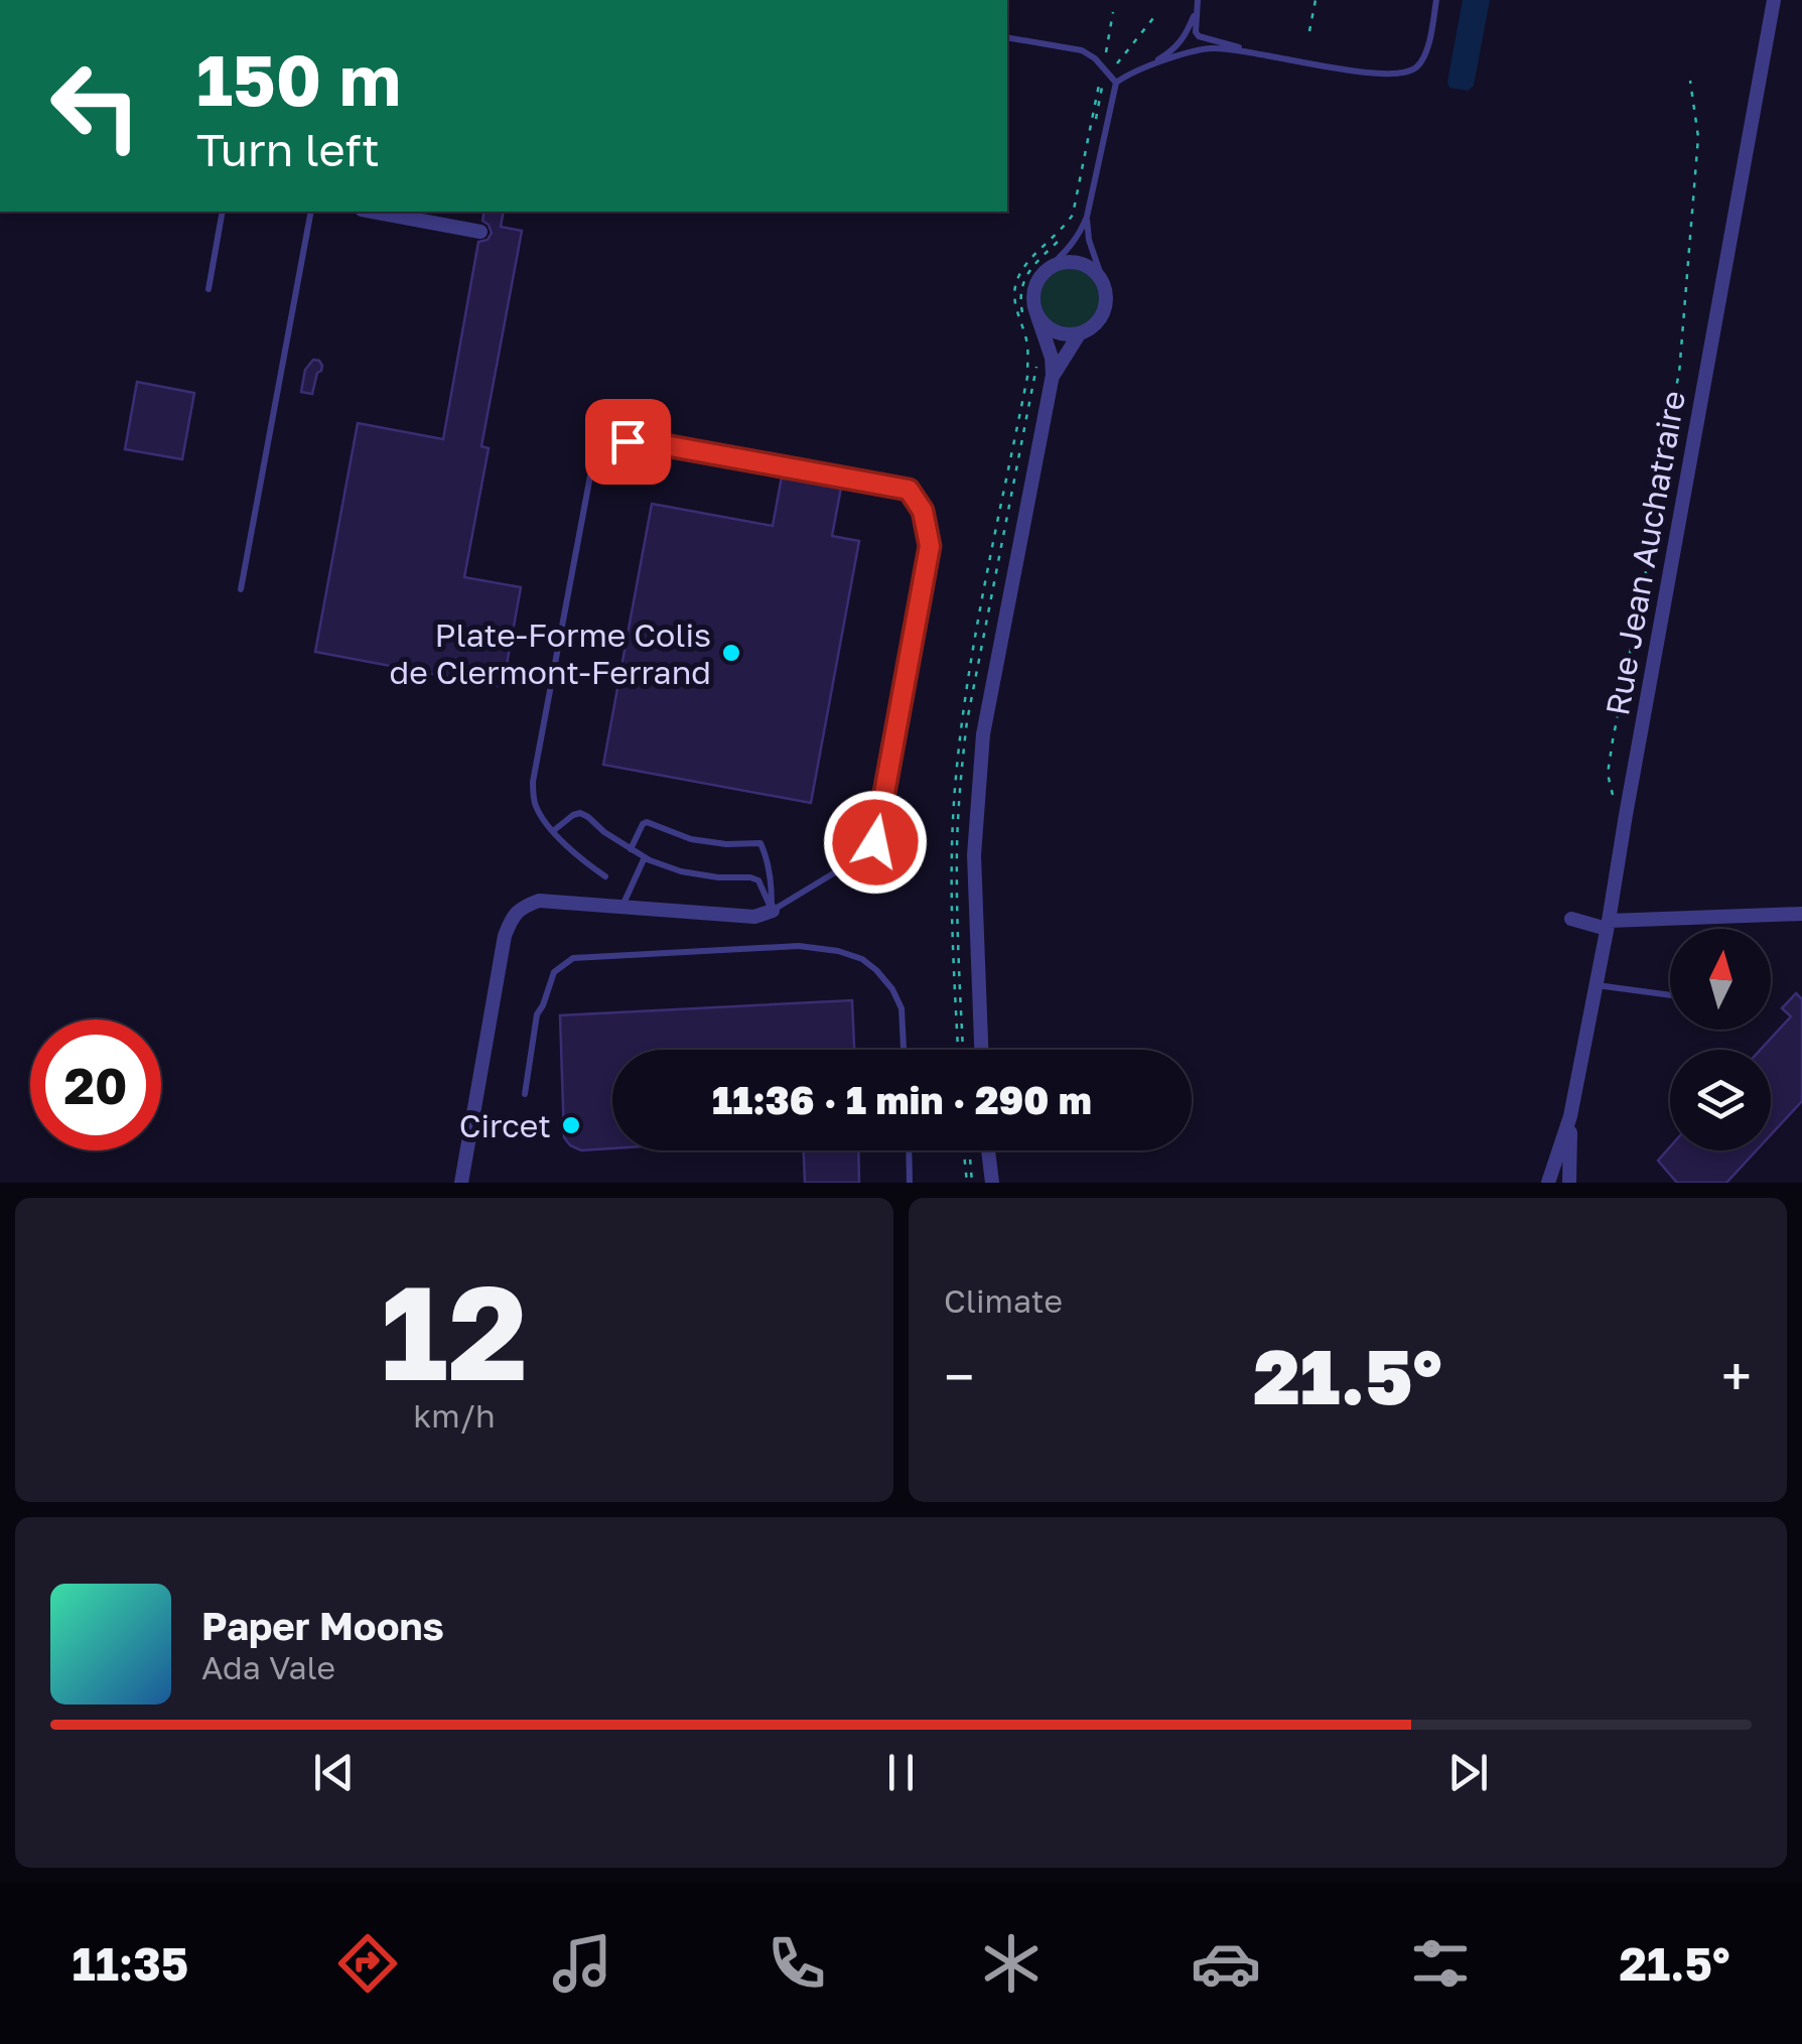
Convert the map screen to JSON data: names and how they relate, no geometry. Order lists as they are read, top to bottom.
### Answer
{
  "streets": {
    "street": ["Rue Jean Auchatraire"]
  },
  "places": ["Plate-Forme Colis de Clermont-Ferrand", "Circet"],
  "north": "top",
  "page": {
    "turn": ["150 m", "Turn left"],
    "limit": "20",
    "trip": "11:36 · 1 min · 290 m",
    "tile": [
      ["12", "km/h"],
      "Climate"
    ],
    "heat": ["−", "21.5°", "+"],
    "song": ["Paper Moons", "Ada Vale"],
    "tabs": ["11:35", "21.5°"]
  }
}
